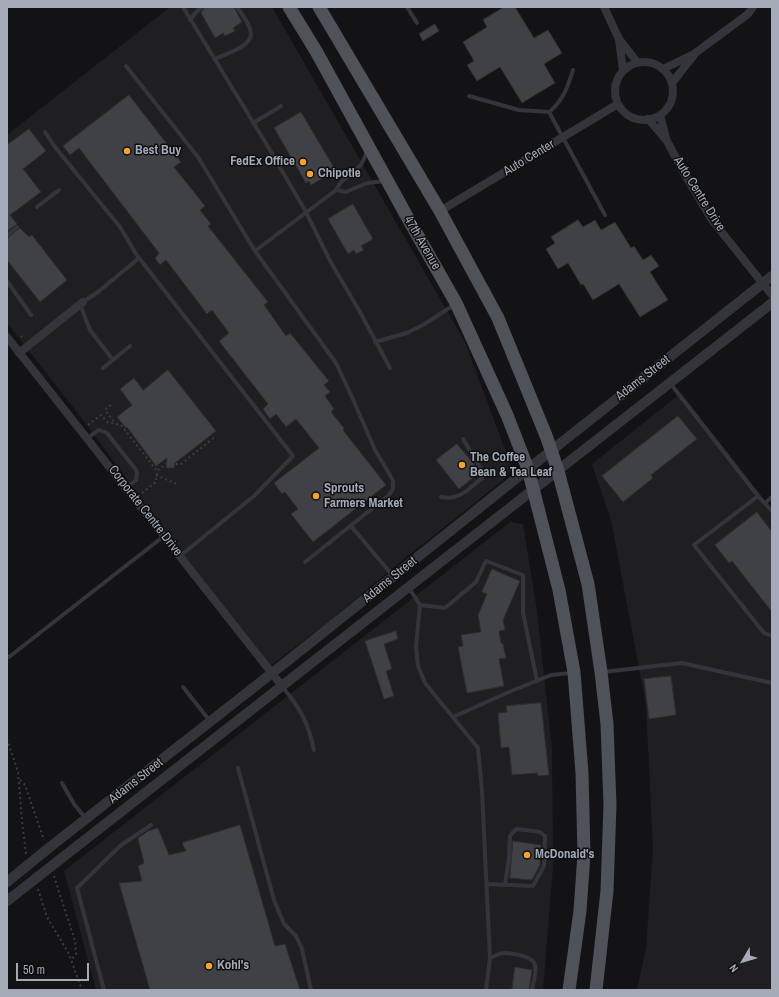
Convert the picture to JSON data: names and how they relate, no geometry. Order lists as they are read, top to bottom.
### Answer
{
  "streets": {
    "main road": ["47th Avenue"],
    "street": [
      "Auto Center",
      "Auto Centre Drive",
      "Adams Street",
      "Corporate Centre Drive"
    ]
  },
  "crossings": [
    ["Auto Center", "Auto Centre Drive"],
    ["Auto Centre Drive", "Adams Street"],
    ["47th Avenue", "Adams Street"],
    ["Adams Street", "Corporate Centre Drive"]
  ],
  "places": [
    "Best Buy",
    "FedEx Office",
    "Chipotle",
    "The Coffee Bean & Tea Leaf",
    "Sprouts Farmers Market",
    "McDonald's",
    "Kohl's"
  ],
  "scale_bar": "50 m",
  "north": "bottom left"
}
